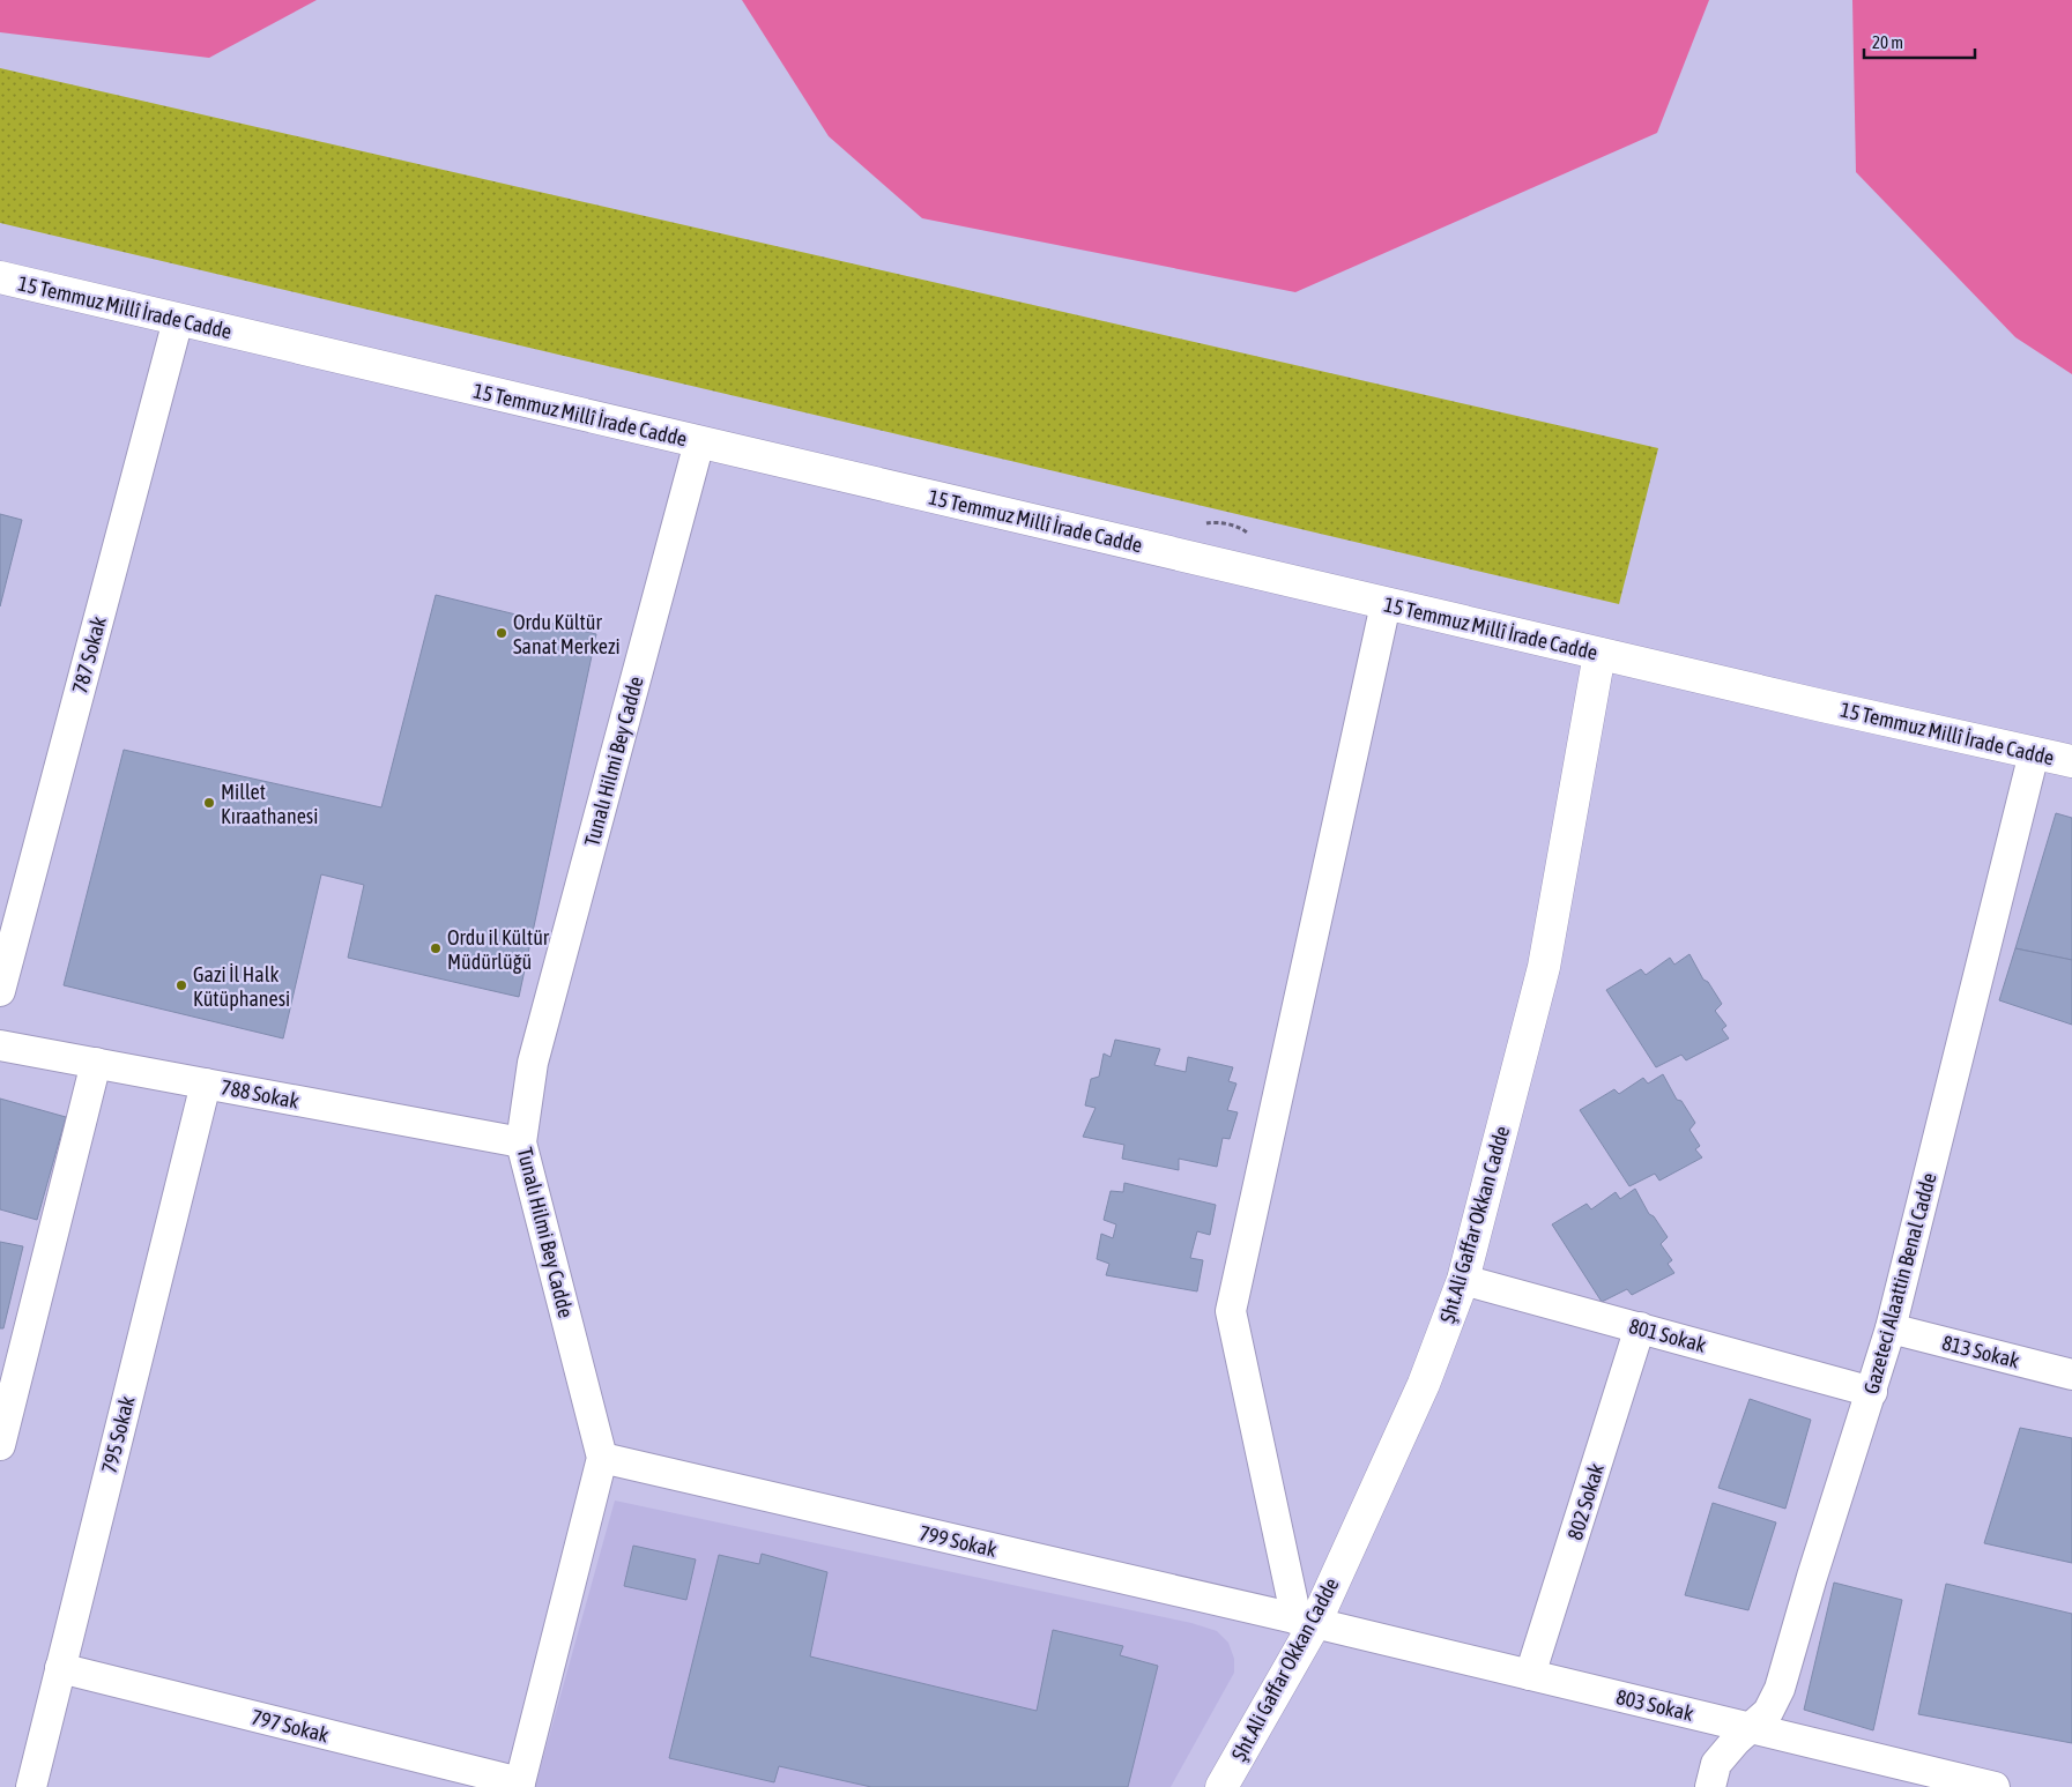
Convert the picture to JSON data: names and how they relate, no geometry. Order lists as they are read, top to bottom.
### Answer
{
  "streets": {
    "main road": ["15 Temmuz Millî İrade Cadde", "Şht.Ali Gaffar Okkan Cadde"],
    "street": [
      "787 Sokak",
      "Tunalı Hilmi Bey Cadde",
      "788 Sokak",
      "Gazeteci Alaattin Benal Cadde",
      "801 Sokak",
      "813 Sokak",
      "795 Sokak",
      "802 Sokak",
      "799 Sokak",
      "803 Sokak",
      "797 Sokak"
    ]
  },
  "crossings": [
    ["15 Temmuz Millî İrade Cadde", "787 Sokak"],
    ["15 Temmuz Millî İrade Cadde", "Tunalı Hilmi Bey Cadde"],
    ["15 Temmuz Millî İrade Cadde", "Şht.Ali Gaffar Okkan Cadde"],
    ["15 Temmuz Millî İrade Cadde", "Gazeteci Alaattin Benal Cadde"],
    ["Tunalı Hilmi Bey Cadde", "788 Sokak"],
    ["Tunalı Hilmi Bey Cadde", "799 Sokak"],
    ["Tunalı Hilmi Bey Cadde", "797 Sokak"],
    ["788 Sokak", "795 Sokak"],
    ["Şht.Ali Gaffar Okkan Cadde", "801 Sokak"],
    ["Şht.Ali Gaffar Okkan Cadde", "799 Sokak"],
    ["Şht.Ali Gaffar Okkan Cadde", "803 Sokak"],
    ["Gazeteci Alaattin Benal Cadde", "801 Sokak"],
    ["Gazeteci Alaattin Benal Cadde", "813 Sokak"],
    ["Gazeteci Alaattin Benal Cadde", "803 Sokak"],
    ["801 Sokak", "802 Sokak"],
    ["795 Sokak", "797 Sokak"],
    ["802 Sokak", "803 Sokak"],
    ["799 Sokak", "803 Sokak"]
  ],
  "places": [
    "Ordu Kültür Sanat Merkezi",
    "Millet Kıraathanesi",
    "Ordu il Kültür Müdürlüğü",
    "Gazi İl Halk Kütüphanesi"
  ],
  "scale_bar": "20 m"
}
